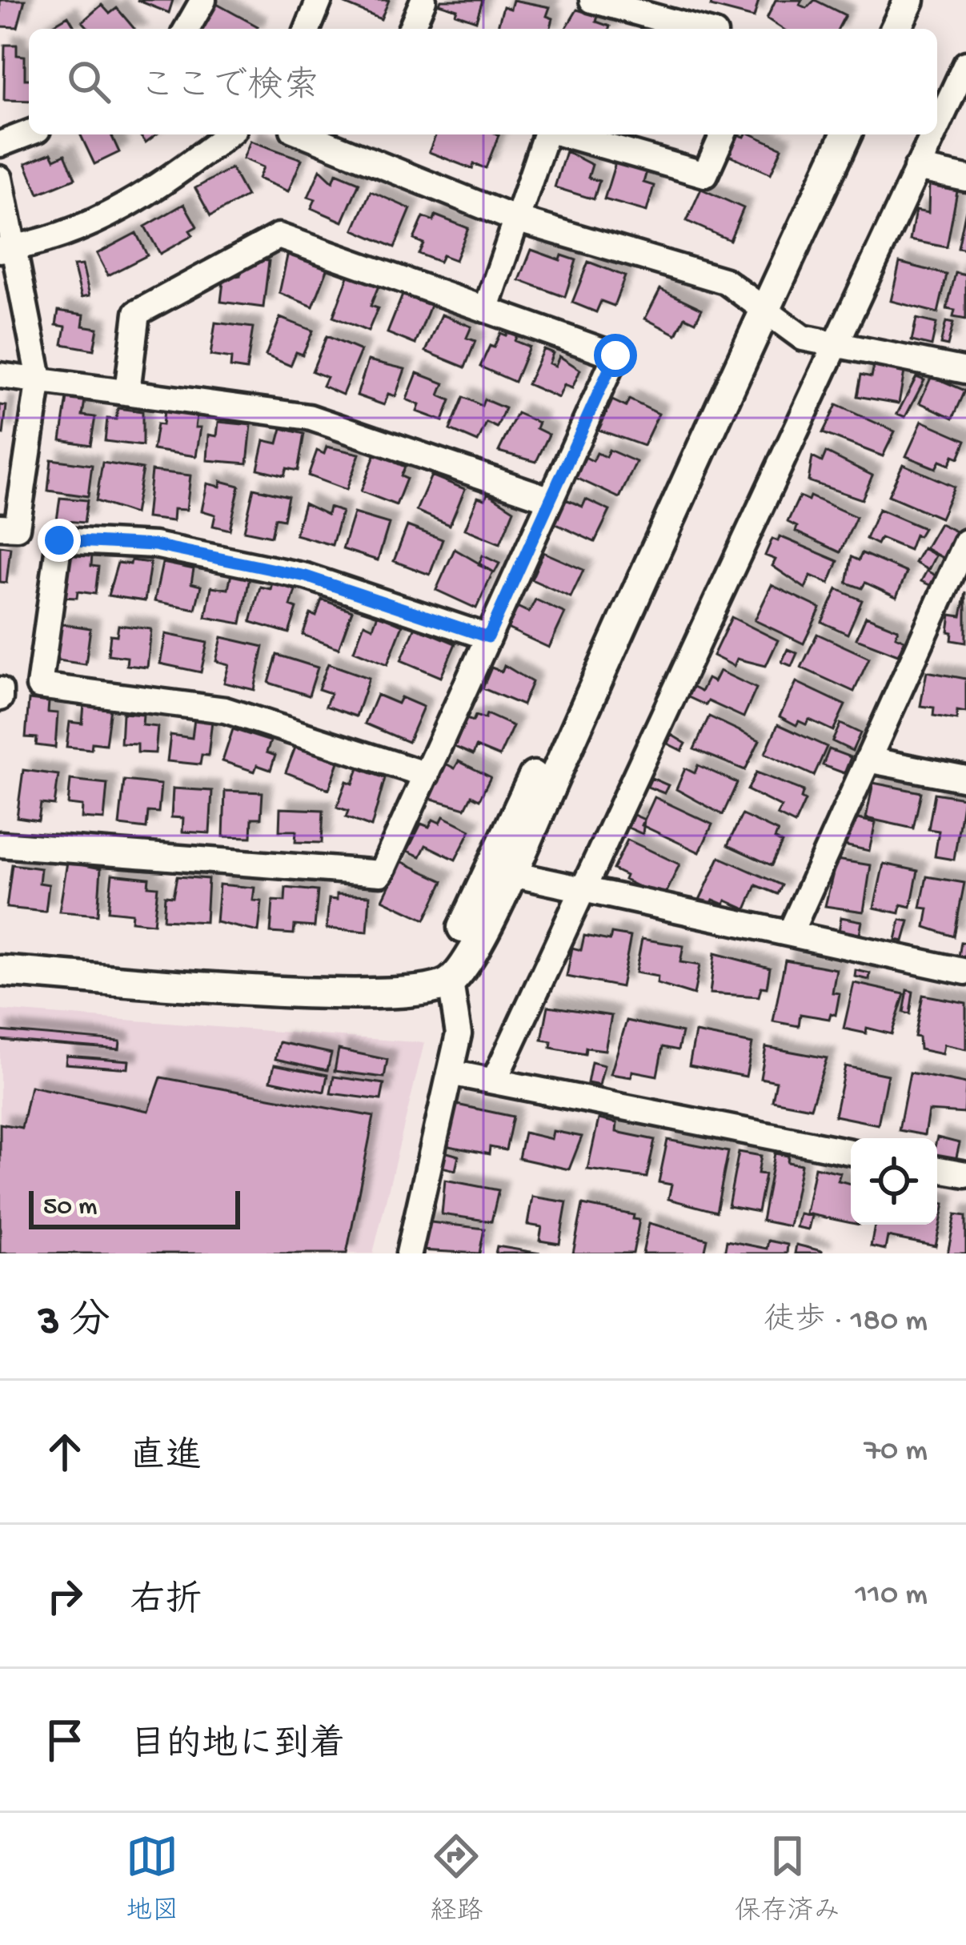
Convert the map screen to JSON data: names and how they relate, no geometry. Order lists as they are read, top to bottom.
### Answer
{
  "scale_bar": "50 m",
  "page": {
    "search": "ここで検索",
    "scale": "50 m",
    "heading": ["3 分", "徒歩 · 180 m"],
    "list": [
      ["直進", "70 m"],
      ["右折", "110 m"],
      "目的地に到着"
    ],
    "nav": ["地図", "経路", "保存済み"]
  }
}
